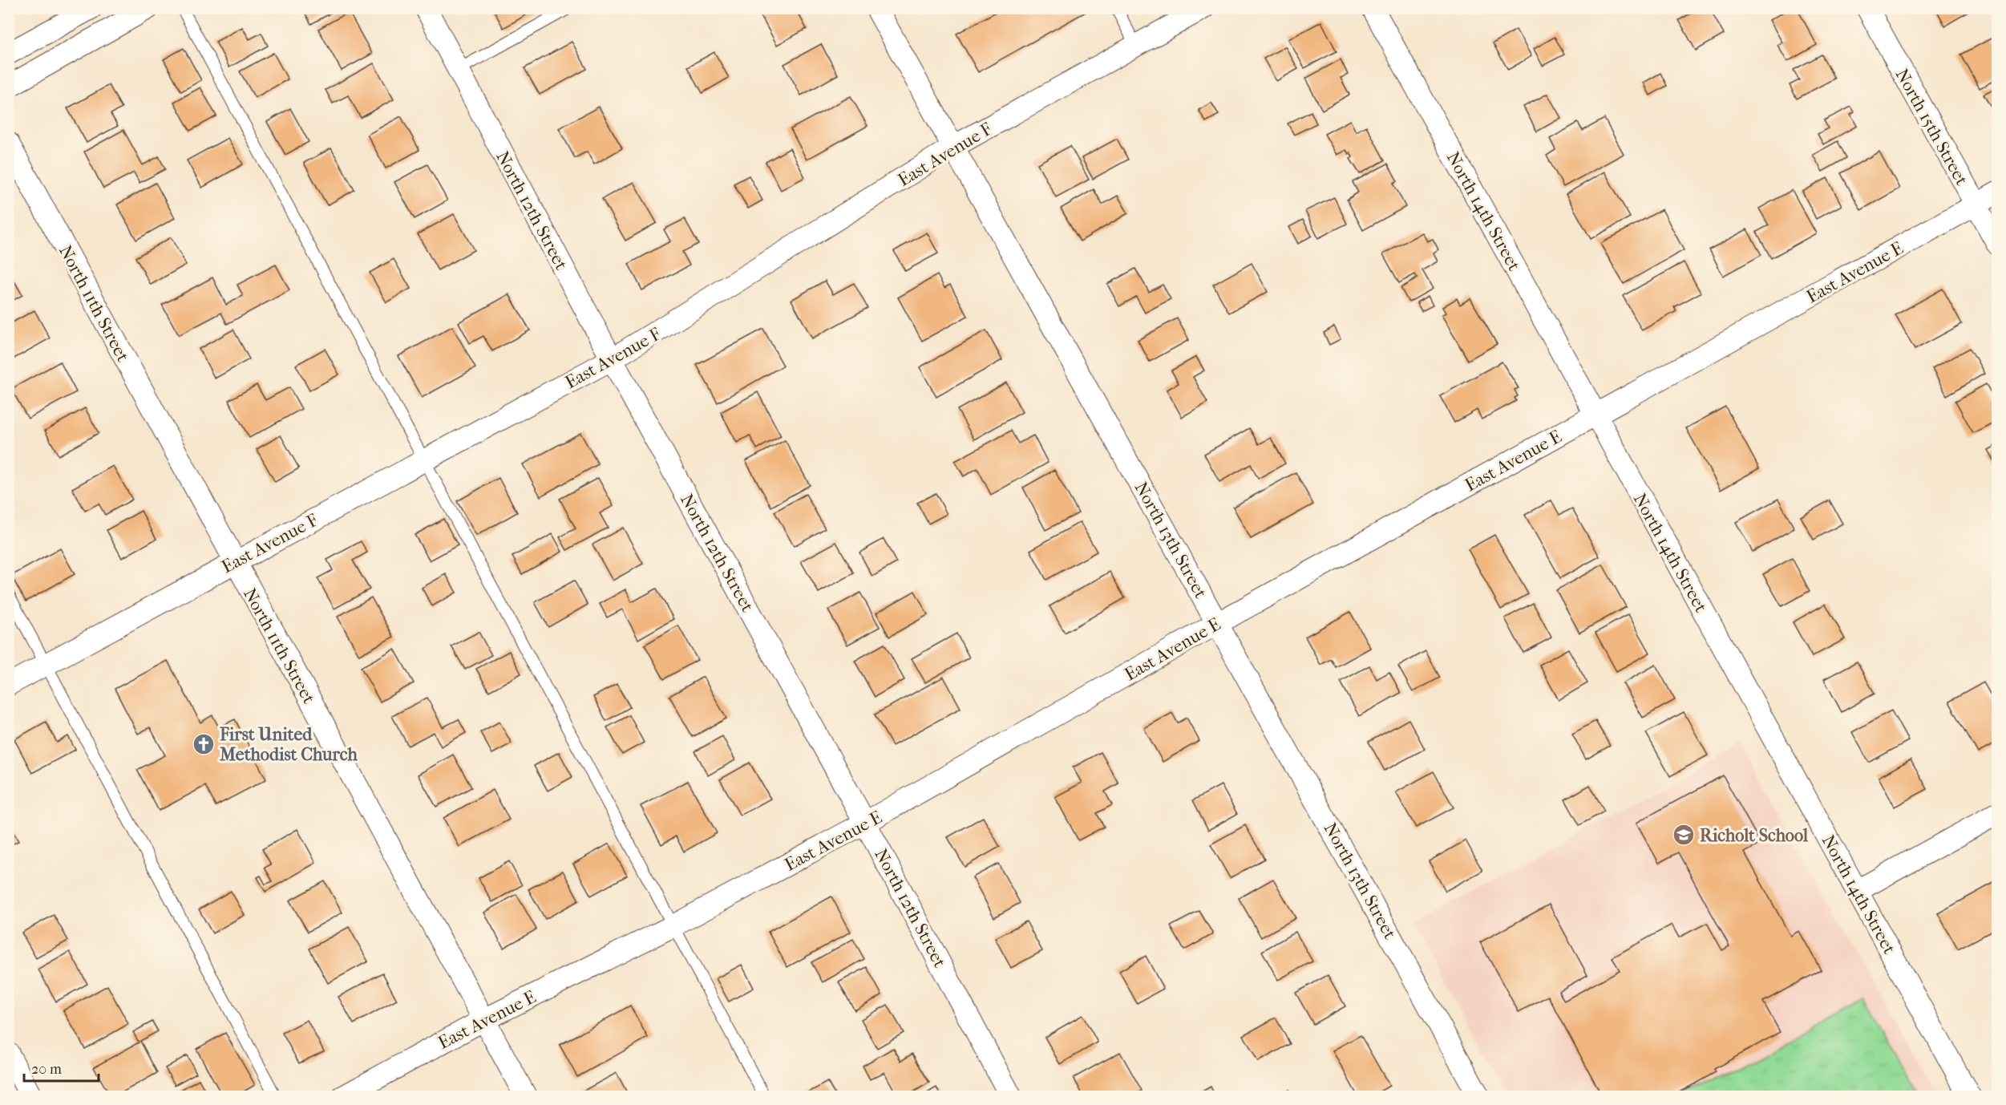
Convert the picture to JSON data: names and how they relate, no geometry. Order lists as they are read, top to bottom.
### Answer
{
  "streets": {
    "street": [
      "North 15th Street",
      "East Avenue F",
      "North 12th Street",
      "North 14th Street",
      "East Avenue E",
      "North 11th Street",
      "North 13th Street"
    ]
  },
  "crossings": [
    ["North 15th Street", "East Avenue E"],
    ["East Avenue F", "North 12th Street"],
    ["East Avenue F", "North 11th Street"],
    ["East Avenue F", "North 13th Street"],
    ["North 12th Street", "East Avenue E"],
    ["North 14th Street", "East Avenue E"],
    ["East Avenue E", "North 11th Street"],
    ["East Avenue E", "North 13th Street"]
  ],
  "places": {
    "church": ["First United Methodist Church"],
    "school or university": ["Richolt School"]
  },
  "scale_bar": "20 m"
}
